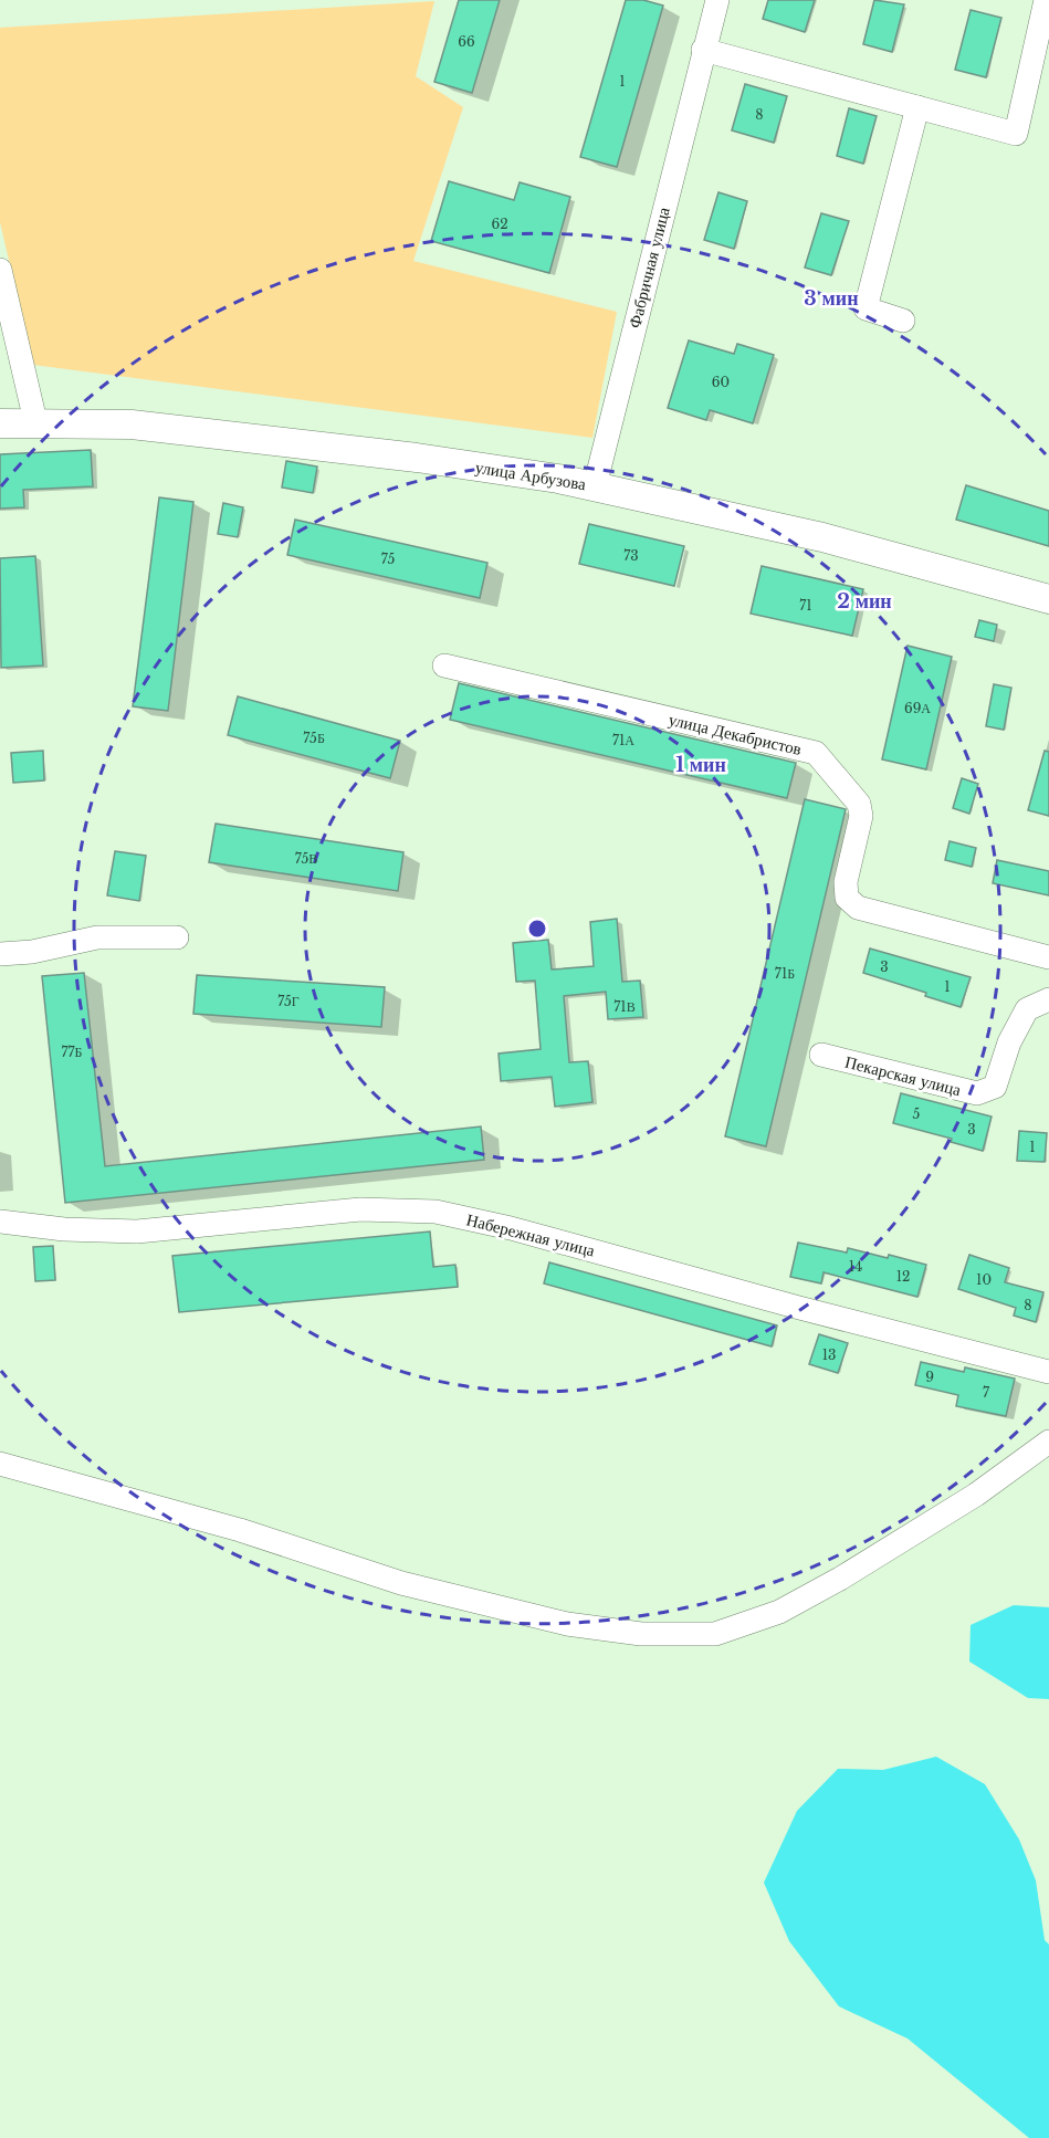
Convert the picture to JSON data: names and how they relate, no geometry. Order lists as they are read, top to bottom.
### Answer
{
  "streets": {
    "street": [
      "Фабричная улица",
      "улица Арбузова",
      "улица Декабристов",
      "Пекарская улица",
      "Набережная улица"
    ]
  },
  "crossings": [
    ["Фабричная улица", "улица Арбузова"]
  ],
  "house_numbers": [
    "66",
    "1",
    "8",
    "62",
    "60",
    "73",
    "75",
    "71",
    "69А",
    "75Б",
    "71А",
    "75В",
    "3",
    "71Б",
    "1",
    "75Г",
    "71В",
    "77Б",
    "5",
    "3",
    "1",
    "14",
    "12",
    "10",
    "8",
    "13",
    "9",
    "7"
  ],
  "rings": ["3 мин", "2 мин", "1 мин"]
}
